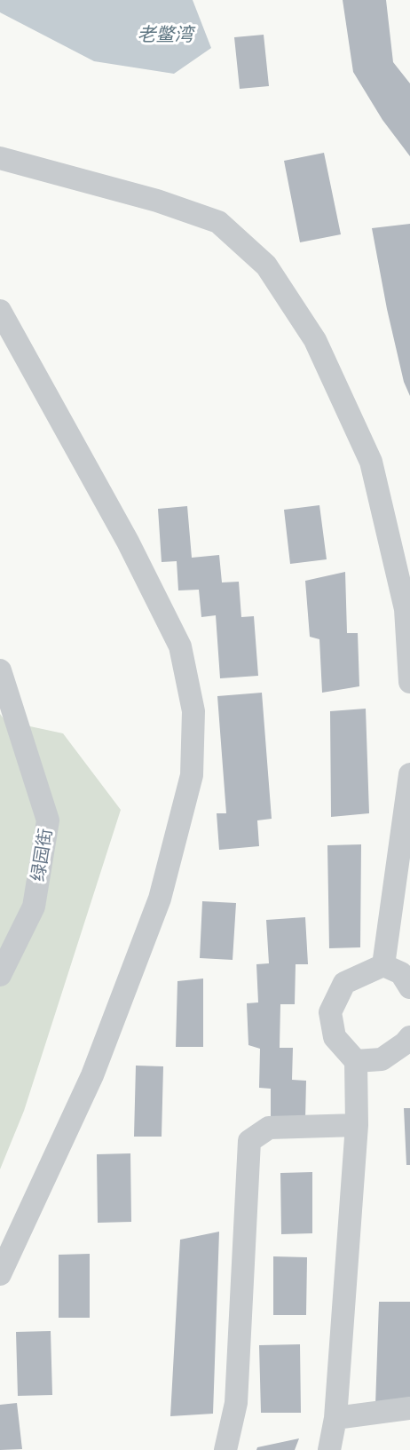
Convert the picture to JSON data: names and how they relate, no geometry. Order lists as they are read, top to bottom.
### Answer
{
  "streets": {
    "street": ["绿园街"]
  },
  "water": ["老鳖湾"]
}
